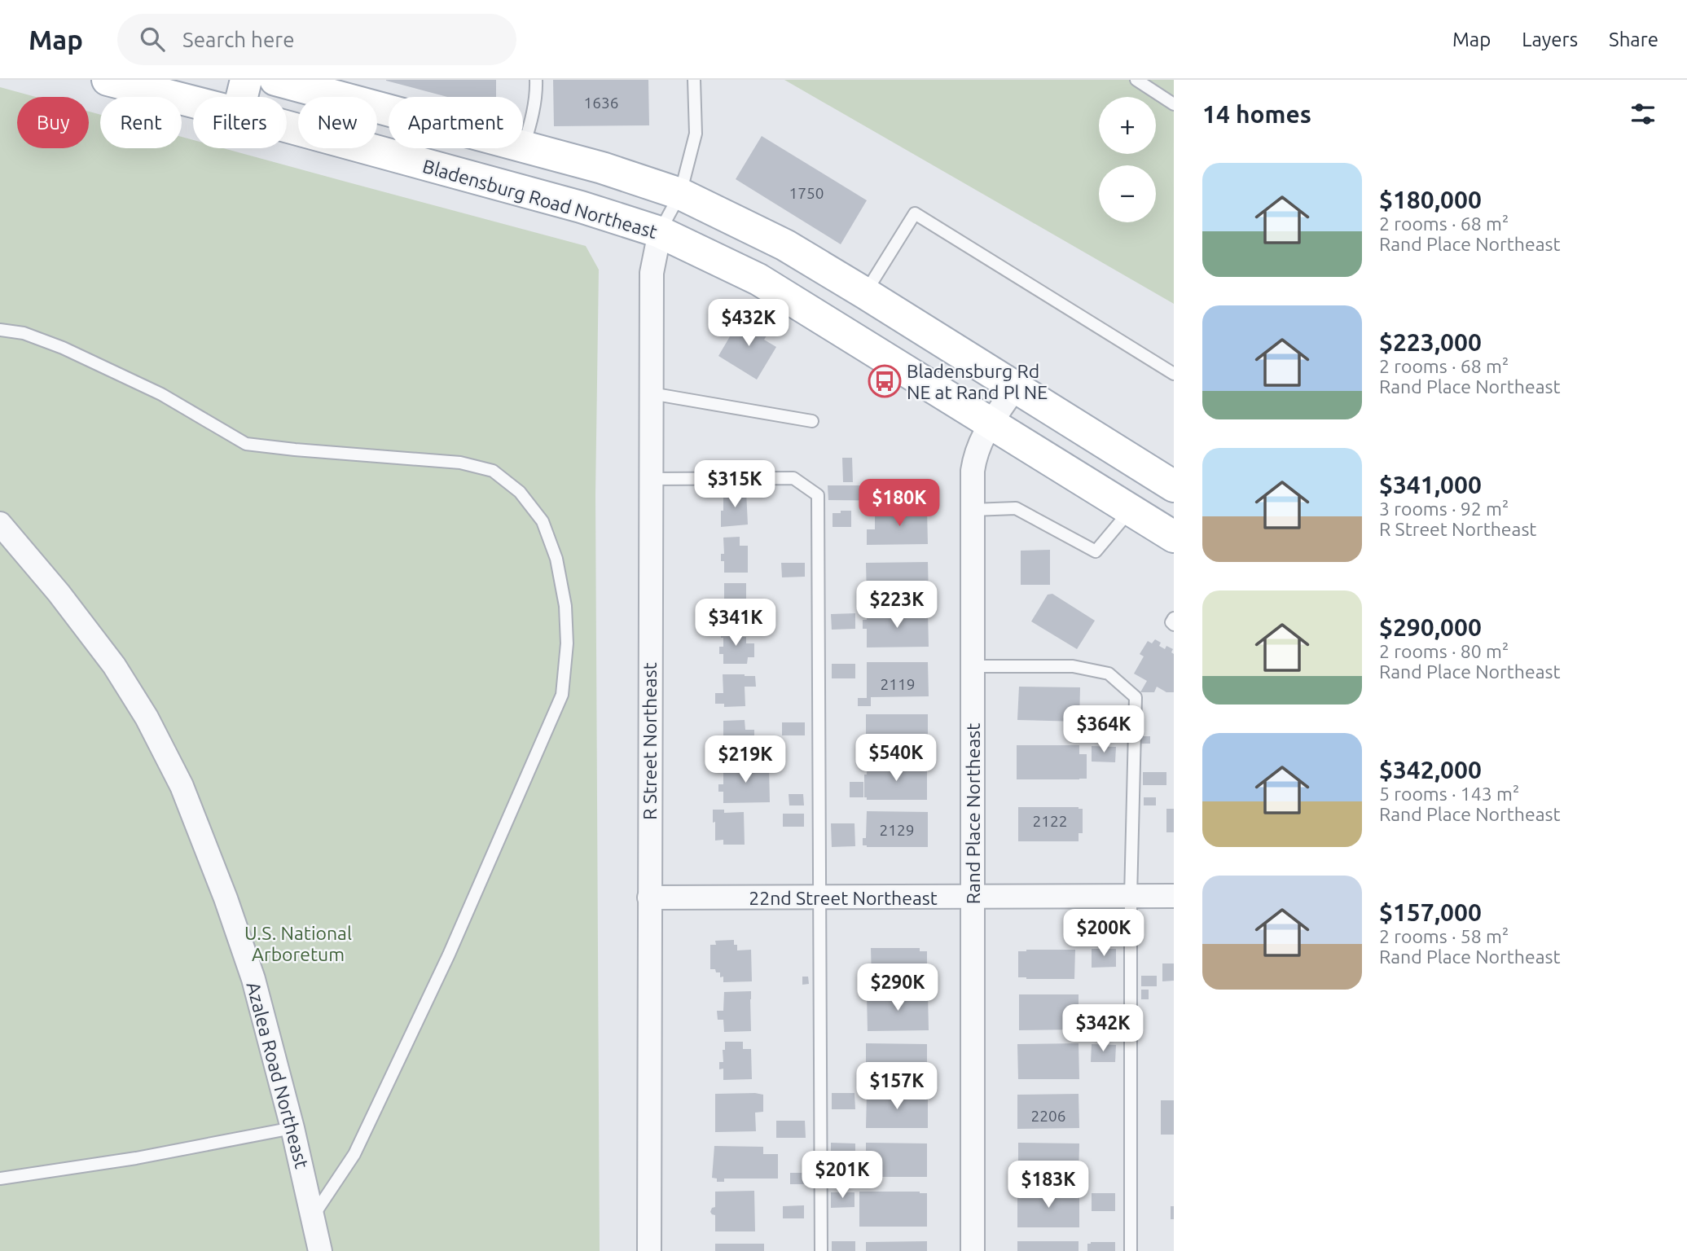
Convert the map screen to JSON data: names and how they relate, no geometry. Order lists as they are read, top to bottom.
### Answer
{
  "streets": {
    "main road": ["Bladensburg Road Northeast"],
    "street": [
      "R Street Northeast",
      "Rand Place Northeast",
      "22nd Street Northeast",
      "Azalea Road Northeast"
    ]
  },
  "crossings": [
    ["Bladensburg Road Northeast", "R Street Northeast"],
    ["Bladensburg Road Northeast", "Rand Place Northeast"],
    ["R Street Northeast", "22nd Street Northeast"],
    ["Rand Place Northeast", "22nd Street Northeast"]
  ],
  "parks": ["U.S. National Arboretum"],
  "places": {
    "bus stop": ["Bladensburg Rd NE at Rand Pl NE"]
  },
  "house_numbers": [
    "1636",
    "1750",
    "2119",
    "2122",
    "2129",
    "2206"
  ],
  "page": {
    "header": "Map",
    "search": "Search here",
    "nav": ["Map", "Layers", "Share"],
    "heading": "14 homes",
    "map_buttons": ["+", "−"],
    "chip": [
      "Buy",
      "Rent",
      "Filters",
      "New",
      "Apartment"
    ],
    "list": [
      {
        "name": "$180,000",
        "note": "2 rooms · 68 m² · Rand Place Northeast"
      },
      {
        "name": "$223,000",
        "note": "2 rooms · 68 m² · Rand Place Northeast"
      },
      {
        "name": "$341,000",
        "note": "3 rooms · 92 m² · R Street Northeast"
      },
      {
        "name": "$290,000",
        "note": "2 rooms · 80 m² · Rand Place Northeast"
      },
      {
        "name": "$342,000",
        "note": "5 rooms · 143 m² · Rand Place Northeast"
      },
      {
        "name": "$157,000",
        "note": "2 rooms · 58 m² · Rand Place Northeast"
      }
    ],
    "price": [
      "$432K",
      "$315K",
      "$180K",
      "$223K",
      "$341K",
      "$364K",
      "$540K",
      "$219K",
      "$200K",
      "$290K",
      "$342K",
      "$157K",
      "$201K",
      "$183K"
    ]
  }
}
